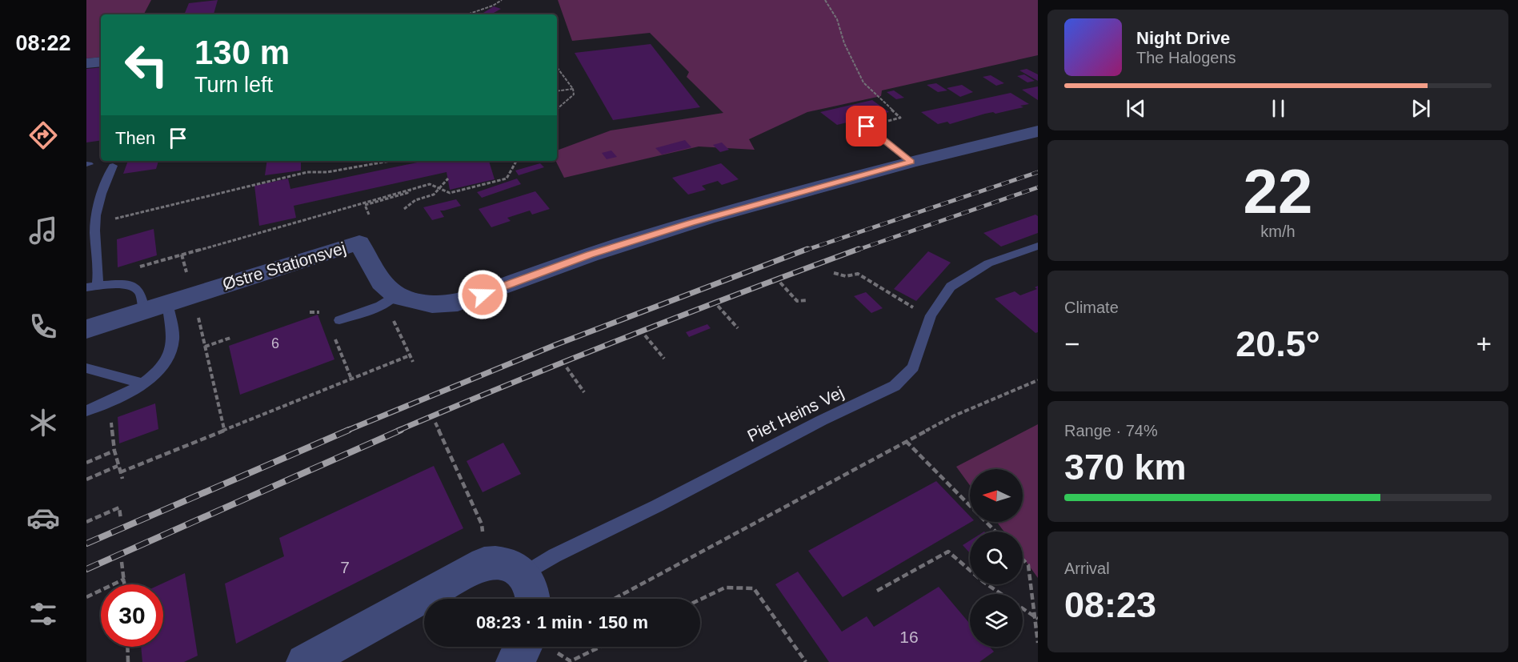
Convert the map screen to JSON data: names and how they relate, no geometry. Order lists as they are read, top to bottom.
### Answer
{
  "streets": {
    "street": ["Østre Stationsvej"],
    "lane": ["Piet Heins Vej"]
  },
  "house_numbers": ["6", "7", "16"],
  "north": "left",
  "page": {
    "tabs": "08:22",
    "turn": ["130 m", "Turn left"],
    "song": ["Night Drive", "The Halogens"],
    "then": "Then",
    "tile": [
      ["22", "km/h"],
      "Climate",
      ["Range · 74%", "370 km"],
      ["Arrival", "08:23"]
    ],
    "heat": ["−", "20.5°", "+"],
    "limit": "30",
    "trip": "08:23 · 1 min · 150 m"
  }
}
